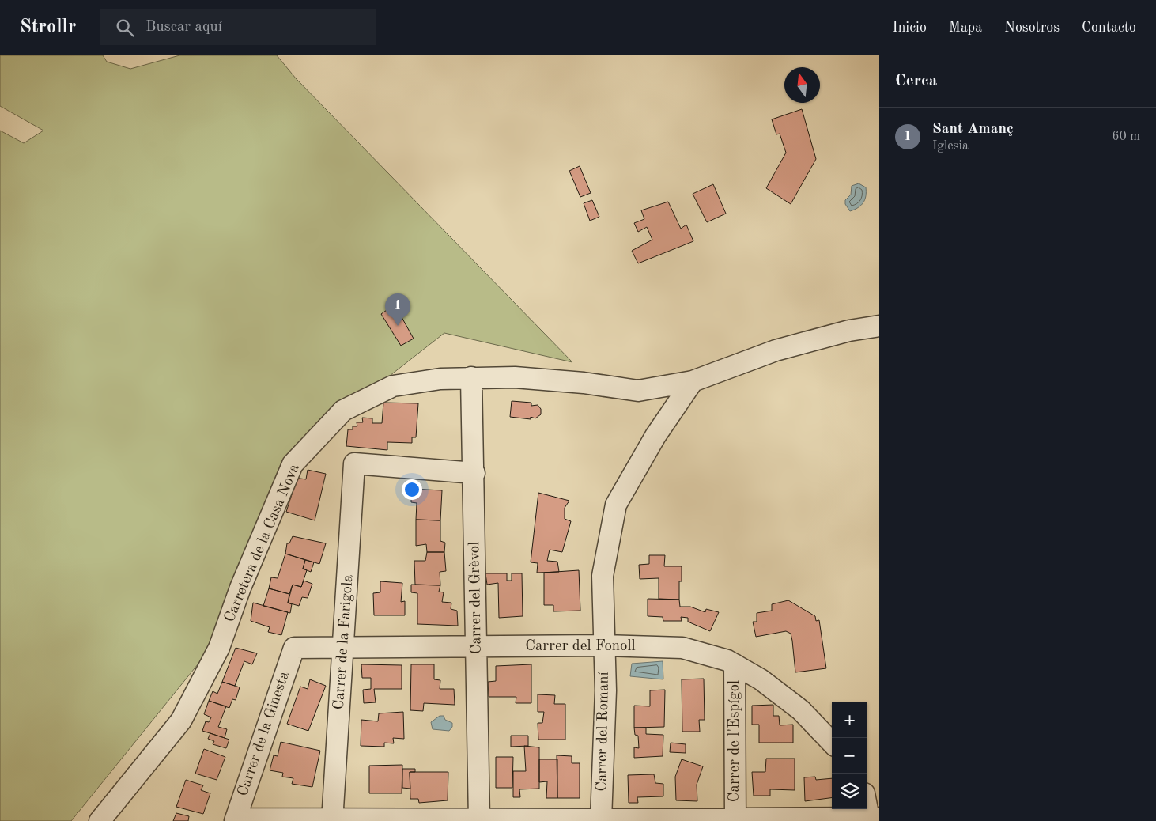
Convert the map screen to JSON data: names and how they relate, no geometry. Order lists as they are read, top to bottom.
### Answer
{
  "streets": {
    "street": [
      "Carretera de la Casa Nova",
      "Carrer del Grèvol",
      "Carrer de la Farigola",
      "Carrer del Fonoll",
      "Carrer del Romaní",
      "Carrer de la Ginesta",
      "Carrer de l'Espígol"
    ]
  },
  "crossings": [
    ["Carretera de la Casa Nova", "Carrer del Grèvol"],
    ["Carretera de la Casa Nova", "Carrer del Romaní"],
    ["Carrer del Grèvol", "Carrer de la Farigola"],
    ["Carrer del Grèvol", "Carrer del Fonoll"],
    ["Carrer de la Farigola", "Carrer del Fonoll"],
    ["Carrer del Fonoll", "Carrer del Romaní"],
    ["Carrer del Fonoll", "Carrer de la Ginesta"],
    ["Carrer del Fonoll", "Carrer de l'Espígol"]
  ],
  "north": "top",
  "page": {
    "header": "Strollr",
    "search": "Buscar aquí",
    "nav": [
      "Inicio",
      "Mapa",
      "Nosotros",
      "Contacto"
    ],
    "heading": "Cerca",
    "list": [
      {
        "mark": "1",
        "name": "Sant Amanç",
        "note": "Iglesia",
        "value": "60 m"
      }
    ],
    "pins": "1",
    "map_buttons": ["+", "−"]
  }
}
